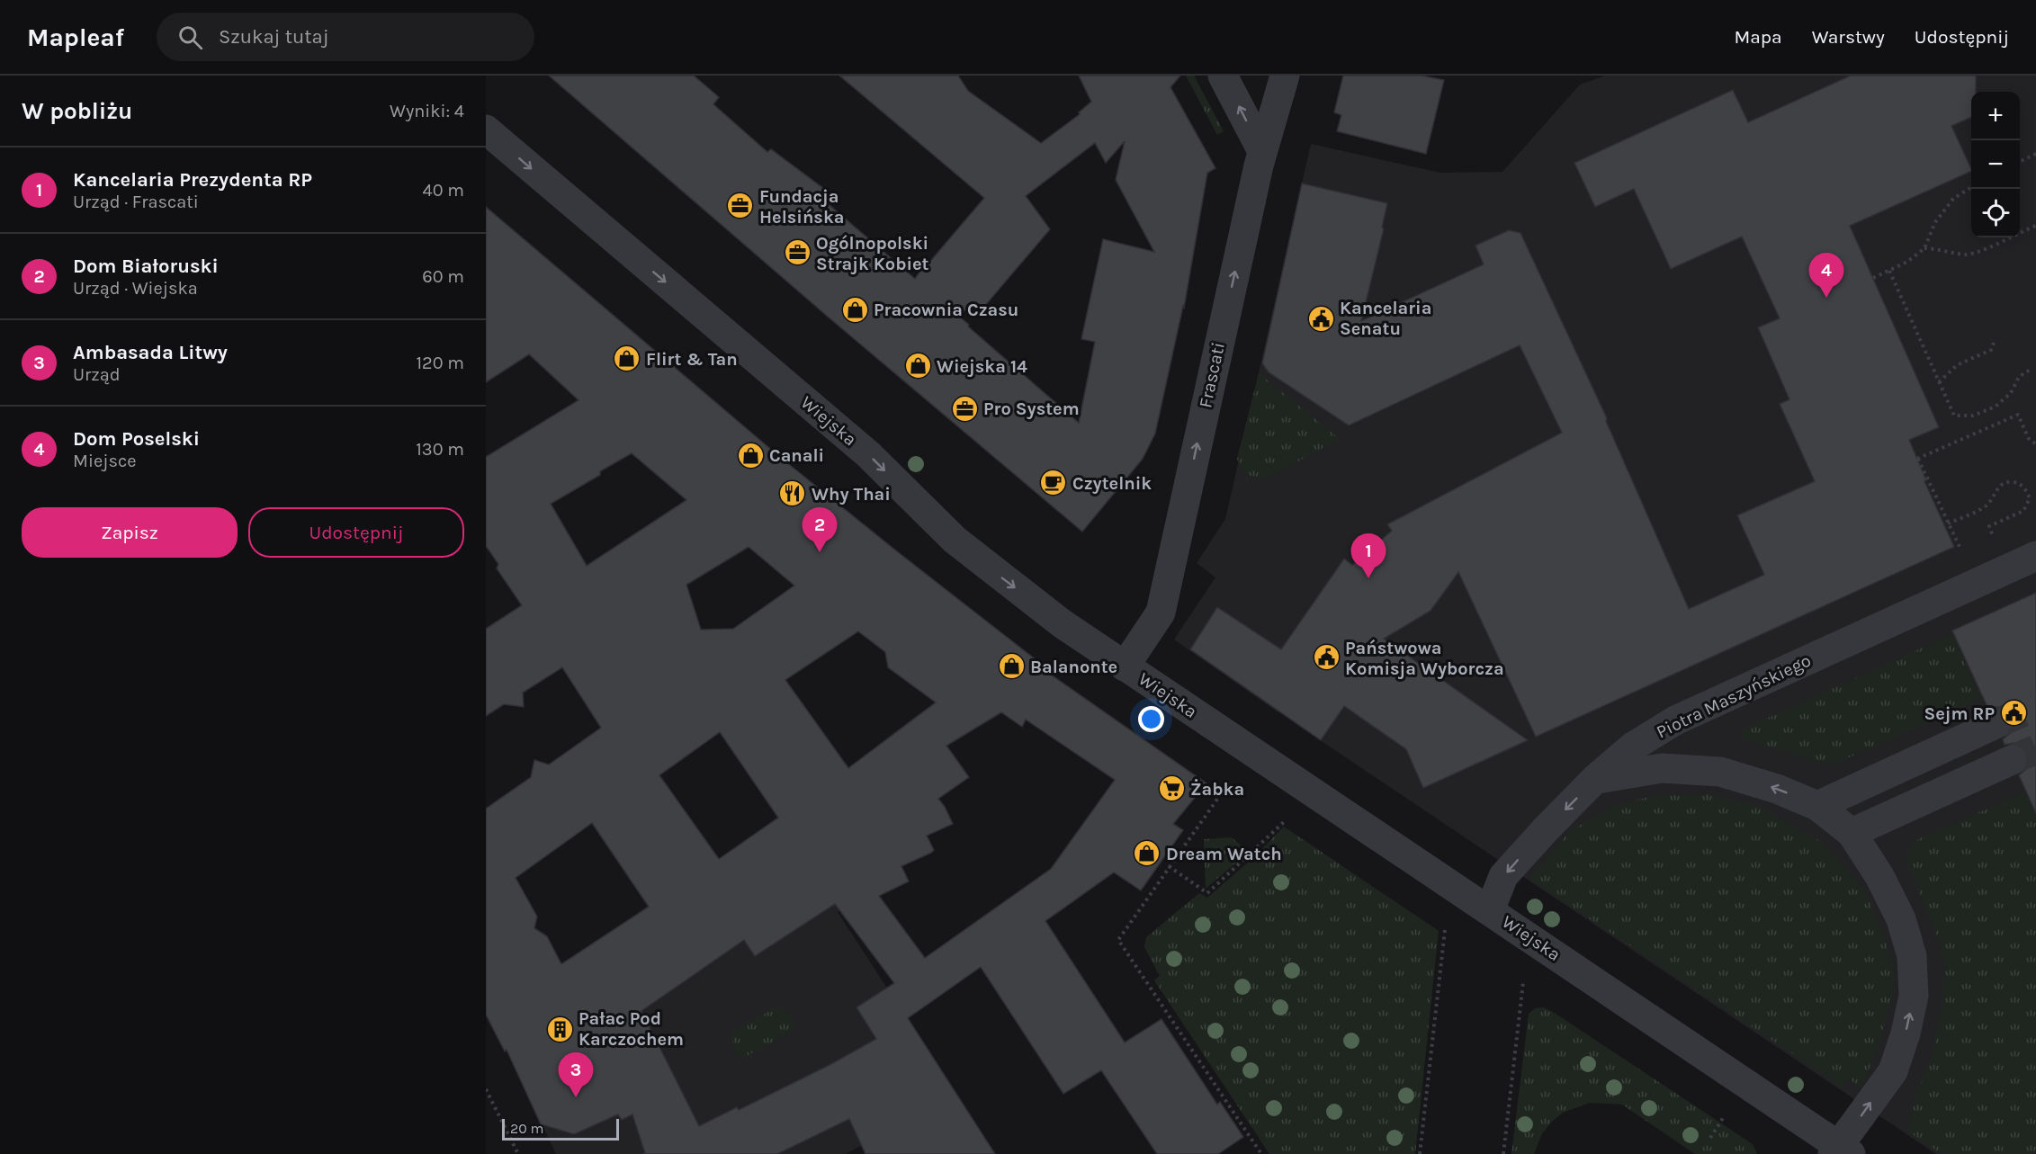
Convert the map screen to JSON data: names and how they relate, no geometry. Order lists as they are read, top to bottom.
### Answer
{
  "streets": {
    "street": ["Frascati", "Wiejska", "Piotra Maszyńskiego"]
  },
  "crossings": [
    ["Frascati", "Wiejska"],
    ["Wiejska", "Piotra Maszyńskiego"]
  ],
  "one_way": ["Frascati", "Wiejska"],
  "places": {
    "office": ["Fundacja Helsińska", "Ogólnopolski Strajk Kobiet", "Pro System"],
    "shop": [
      "Pracownia Czasu",
      "Flirt & Tan",
      "Wiejska 14",
      "Canali",
      "Balanonte",
      "Dream Watch"
    ],
    "public building": ["Kancelaria Senatu", "Państwowa Komisja Wyborcza", "Sejm RP"],
    "cafe": ["Czytelnik"],
    "restaurant": ["Why Thai"],
    "supermarket": ["Żabka"],
    "building": ["Pałac Pod Karczochem"]
  },
  "scale_bar": "20 m",
  "page": {
    "header": "Mapleaf",
    "search": "Szukaj tutaj",
    "nav": ["Mapa", "Warstwy", "Udostępnij"],
    "heading": ["W pobliżu", "Wyniki: 4"],
    "map_buttons": ["+", "−"],
    "list": [
      {
        "mark": "1",
        "name": "Kancelaria Prezydenta RP",
        "note": "Urząd · Frascati",
        "value": "40 m"
      },
      {
        "mark": "2",
        "name": "Dom Białoruski",
        "note": "Urząd · Wiejska",
        "value": "60 m"
      },
      {
        "mark": "3",
        "name": "Ambasada Litwy",
        "note": "Urząd",
        "value": "120 m"
      },
      {
        "mark": "4",
        "name": "Dom Poselski",
        "note": "Miejsce",
        "value": "130 m"
      }
    ],
    "pins": [
      "4",
      "2",
      "1",
      "3"
    ],
    "buttons": ["Zapisz", "Udostępnij"],
    "scale": "20 m"
  }
}
